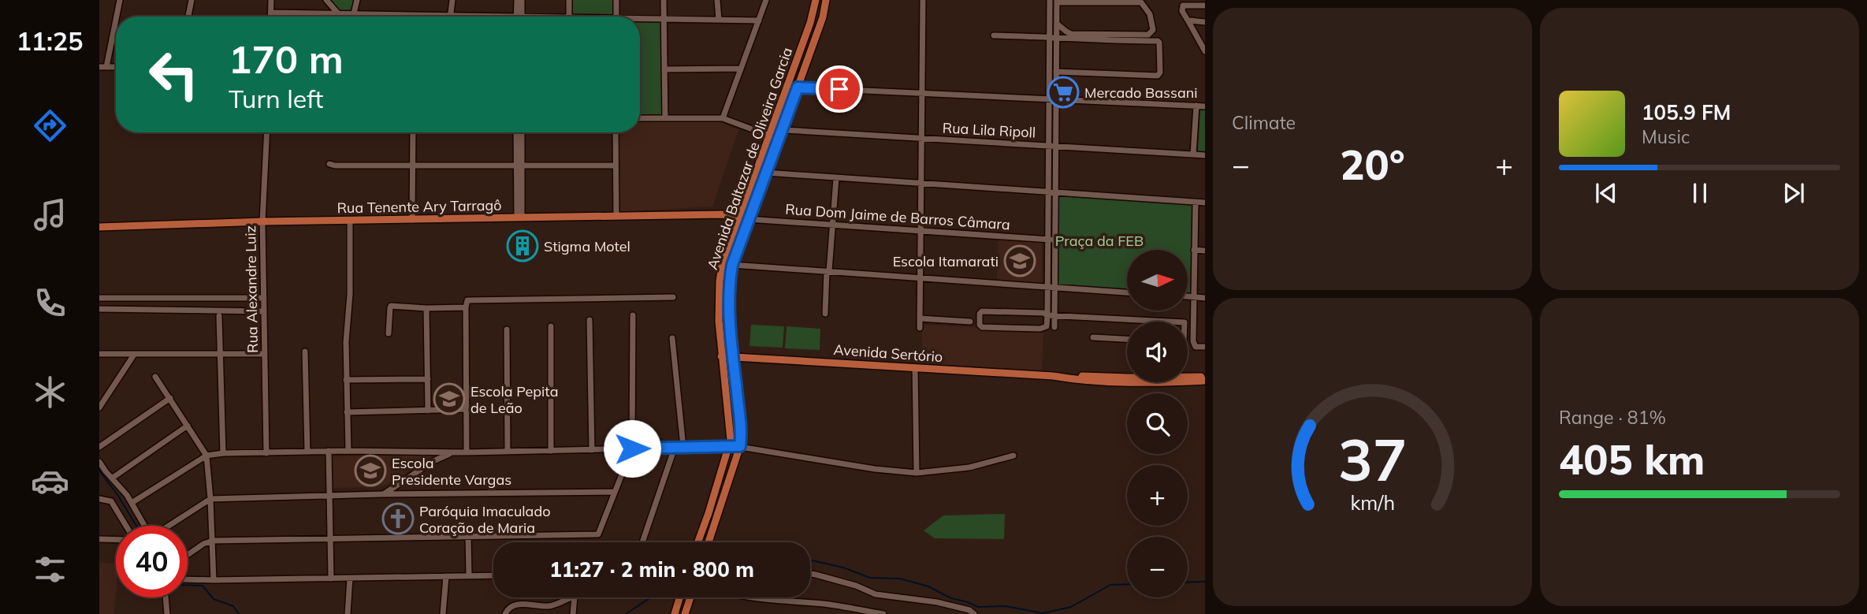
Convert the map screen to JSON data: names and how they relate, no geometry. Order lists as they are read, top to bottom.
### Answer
{
  "streets": {
    "main road": [
      "Avenida Baltazar de Oliveira Garcia",
      "Rua Tenente Ary Tarragô",
      "Rua Dom Jaime de Barros Câmara",
      "Avenida Sertório"
    ],
    "street": ["Rua Lila Ripoll", "Rua Alexandre Luiz"]
  },
  "crossings": [
    ["Rua Lila Ripoll", "Avenida Baltazar de Oliveira Garcia"],
    ["Avenida Baltazar de Oliveira Garcia", "Rua Tenente Ary Tarragô"],
    ["Avenida Baltazar de Oliveira Garcia", "Rua Dom Jaime de Barros Câmara"],
    ["Avenida Baltazar de Oliveira Garcia", "Avenida Sertório"],
    ["Rua Tenente Ary Tarragô", "Rua Dom Jaime de Barros Câmara"],
    ["Rua Tenente Ary Tarragô", "Rua Alexandre Luiz"]
  ],
  "parks": ["Praça da FEB"],
  "places": {
    "supermarket": ["Mercado Bassani"],
    "building": ["Stigma Motel"],
    "school or university": ["Escola Itamarati", "Escola Pepita de Leão", "Escola Presidente Vargas"],
    "church": ["Paróquia Imaculado Coração de Maria"]
  },
  "north": "right",
  "page": {
    "tabs": "11:25",
    "tile": [
      "Climate",
      ["Range · 81%", "405 km"]
    ],
    "turn": ["170 m", "Turn left"],
    "song": ["105.9 FM", "Music"],
    "heat": ["−", "20°", "+"],
    "map_buttons": ["+", "−"],
    "limit": "40",
    "trip": "11:27 · 2 min · 800 m",
    "gauge": ["37", "km/h"]
  }
}
